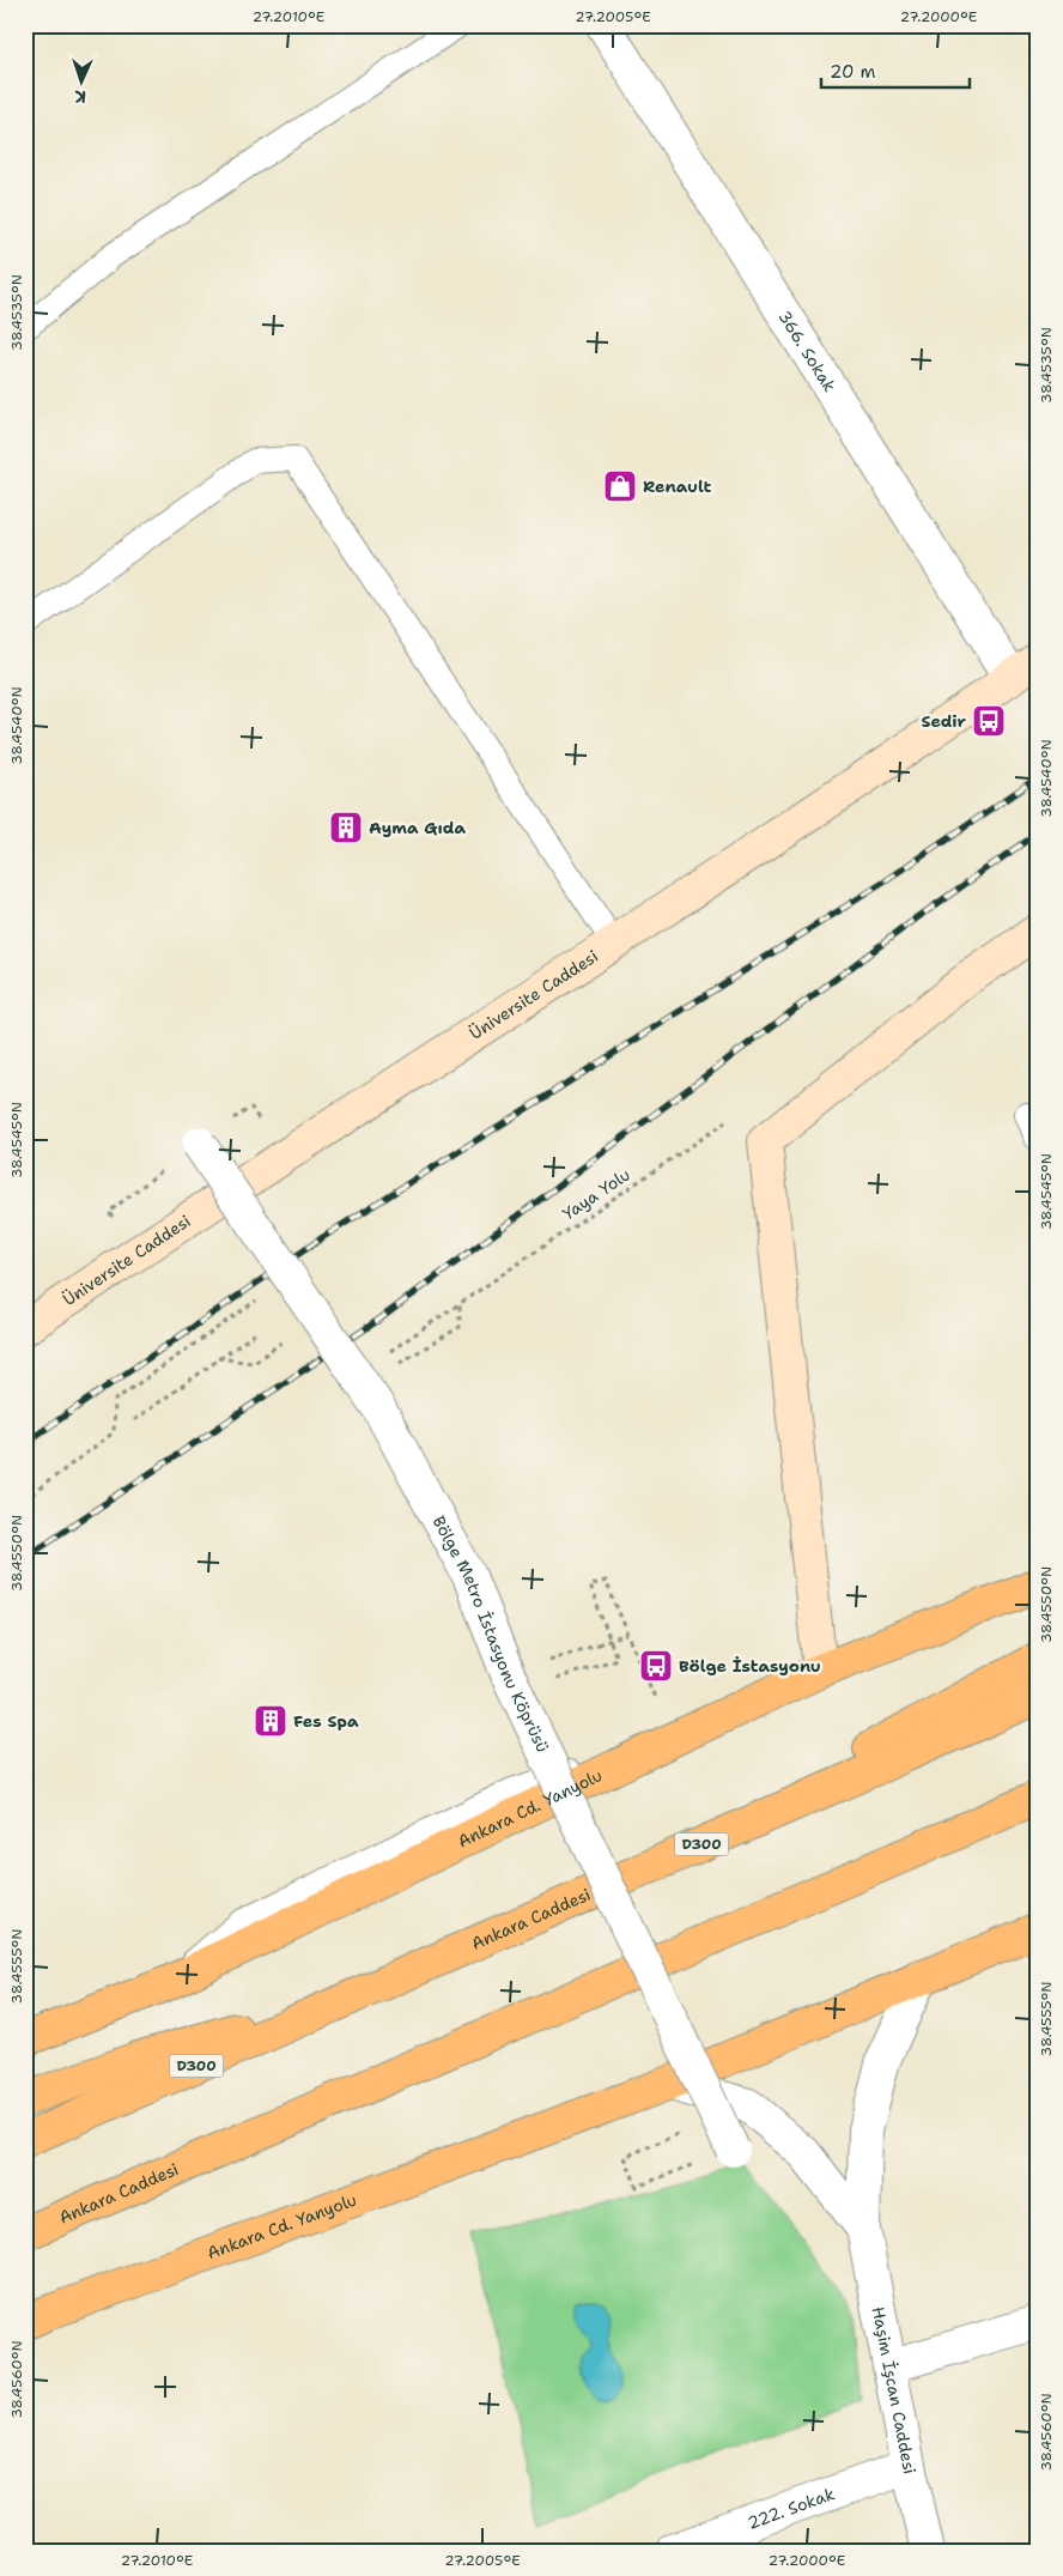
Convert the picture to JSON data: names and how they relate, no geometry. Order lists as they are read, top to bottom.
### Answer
{
  "streets": {
    "main road": [
      "Üniversite Caddesi",
      "Ankara Cd. Yanyolu",
      "D300",
      "Ankara Caddesi"
    ],
    "street": [
      "366. Sokak",
      "Bölge Metro İstasyonu Köprüsü",
      "Haşim İşcan Caddesi",
      "222. Sokak"
    ],
    "path": ["Yaya Yolu"]
  },
  "crossings": [
    ["366. Sokak", "Üniversite Caddesi"],
    ["Ankara Cd. Yanyolu", "Haşim İşcan Caddesi"],
    ["Haşim İşcan Caddesi", "222. Sokak"]
  ],
  "places": {
    "shop": ["Renault"],
    "bus stop": ["Sedir", "Bölge İstasyonu"],
    "building": ["Ayma Gıda", "Fes Spa"]
  },
  "scale_bar": "20 m",
  "north": "bottom",
  "coordinates": [
    "27.2010°E",
    "27.2005°E",
    "27.2000°E",
    "38.4535°N",
    "38.4540°N",
    "38.4545°N",
    "38.4550°N",
    "38.4555°N",
    "38.4560°N"
  ]
}
